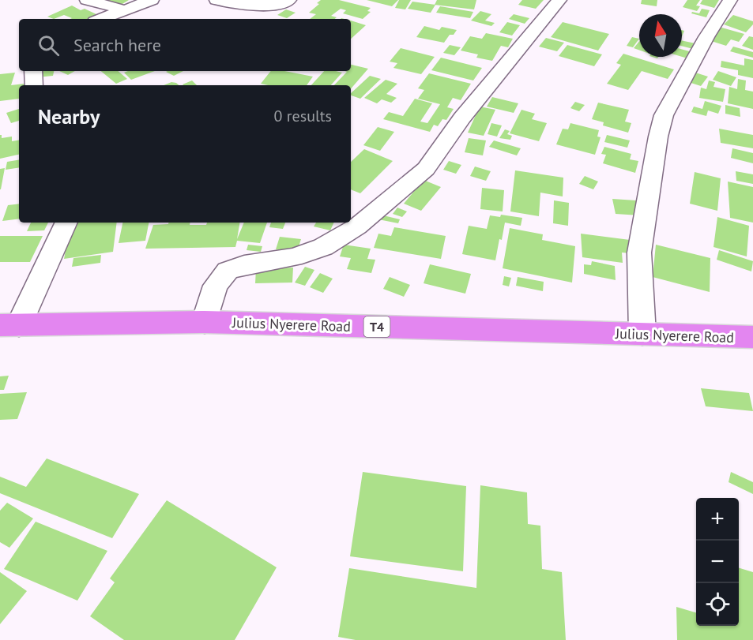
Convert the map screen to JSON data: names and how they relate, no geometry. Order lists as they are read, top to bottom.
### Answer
{
  "streets": {
    "highway": ["Julius Nyerere Road", "T4"]
  },
  "north": "top",
  "page": {
    "search": "Search here",
    "heading": ["Nearby", "0 results"],
    "map_buttons": ["+", "−"]
  }
}
